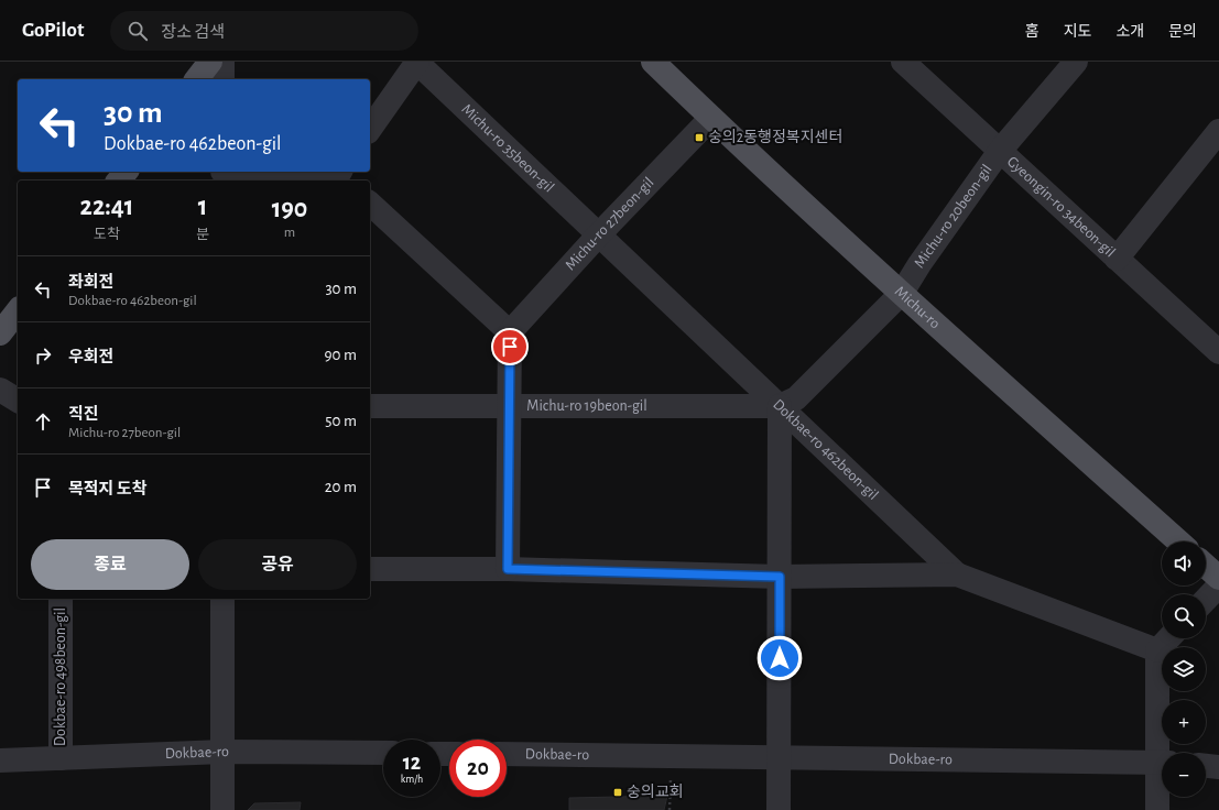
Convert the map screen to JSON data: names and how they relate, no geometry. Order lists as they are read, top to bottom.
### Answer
{
  "streets": {
    "main road": ["Michu-ro"],
    "street": [
      "Michu-ro 35beon-gil",
      "Gyeongin-ro 34beon-gil",
      "Michu-ro 20beon-gil",
      "Michu-ro 27beon-gil",
      "Michu-ro 19beon-gil",
      "Dokbae-ro 462beon-gil",
      "Dokbae-ro 498beon-gil",
      "Dokbae-ro"
    ]
  },
  "crossings": [
    ["Michu-ro 35beon-gil", "Michu-ro 27beon-gil"],
    ["Gyeongin-ro 34beon-gil", "Michu-ro 20beon-gil"],
    ["Michu-ro 20beon-gil", "Michu-ro"],
    ["Michu-ro 20beon-gil", "Michu-ro 19beon-gil"],
    ["Michu-ro 27beon-gil", "Michu-ro"],
    ["Michu-ro", "Michu-ro 19beon-gil"],
    ["Michu-ro 19beon-gil", "Dokbae-ro 462beon-gil"],
    ["Dokbae-ro 498beon-gil", "Dokbae-ro"]
  ],
  "places": {
    "transit": ["숭의2동행정복지센터", "숭의교회"]
  },
  "page": {
    "header": "GoPilot",
    "search": "장소 검색",
    "nav": [
      "홈",
      "지도",
      "소개",
      "문의"
    ],
    "turn": ["30 m", "Dokbae-ro 462beon-gil"],
    "eta": [
      "22:41",
      "도착",
      "1",
      "분",
      "190",
      "m"
    ],
    "list": [
      {
        "name": "좌회전",
        "note": "Dokbae-ro 462beon-gil",
        "value": "30 m"
      },
      {
        "name": "우회전",
        "value": "90 m"
      },
      {
        "name": "직진",
        "note": "Michu-ro 27beon-gil",
        "value": "50 m"
      },
      {
        "name": "목적지 도착",
        "value": "20 m"
      }
    ],
    "buttons": ["종료", "공유"],
    "map_buttons": ["+", "−"],
    "speed": "12 km/h",
    "limit": "20"
  }
}
